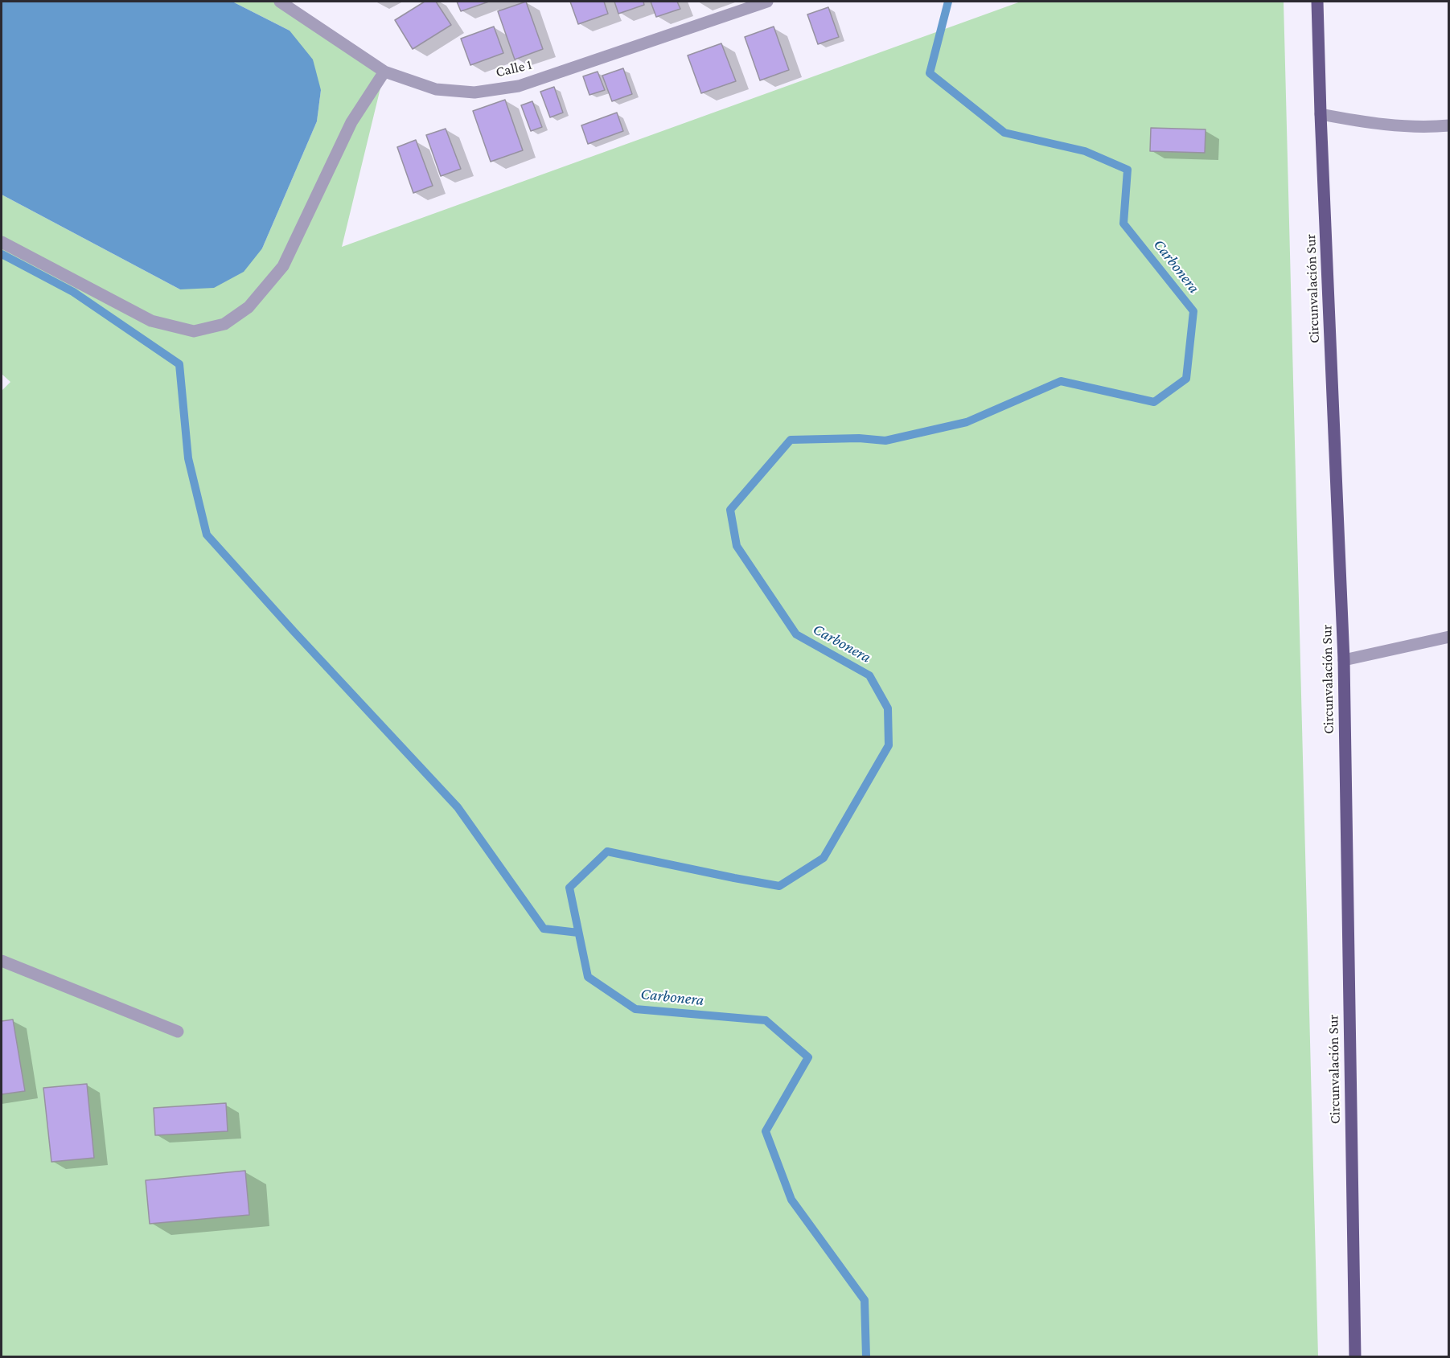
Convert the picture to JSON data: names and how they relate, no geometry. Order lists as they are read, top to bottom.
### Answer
{
  "streets": {
    "main road": ["Circunvalación Sur"],
    "street": ["Calle 1"]
  },
  "water": ["Carbonera"]
}
